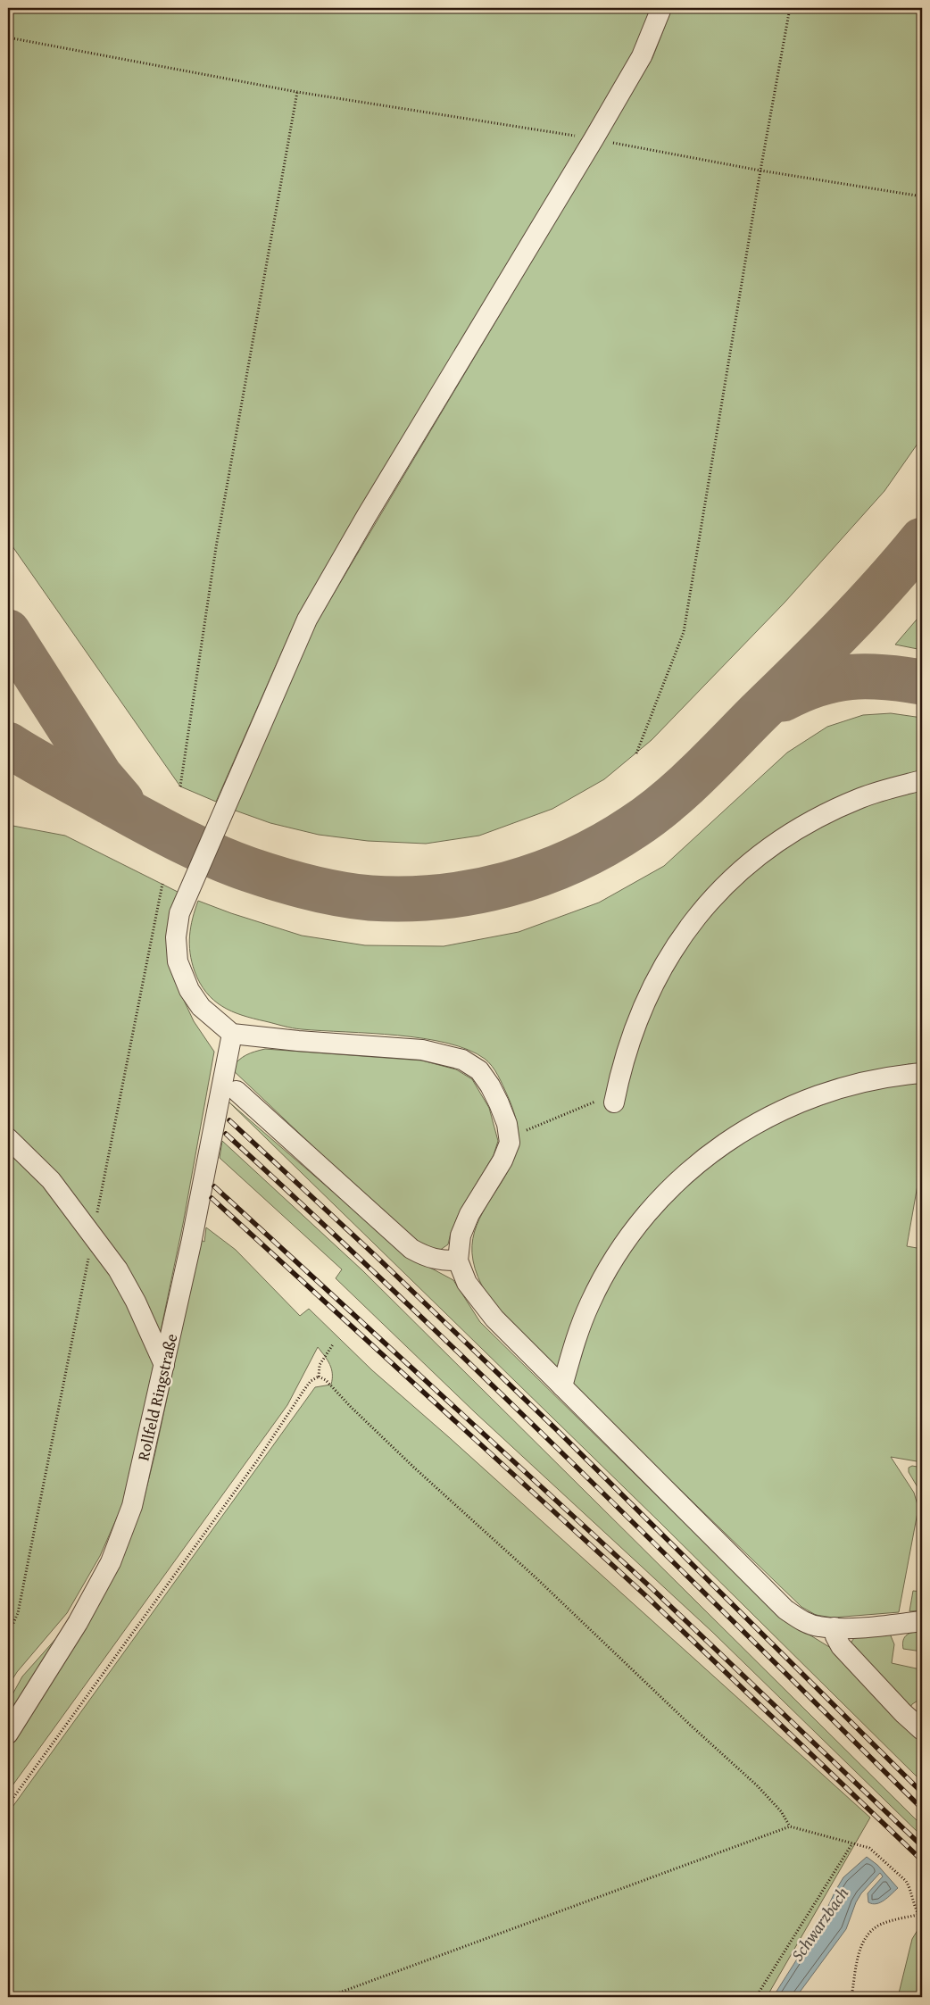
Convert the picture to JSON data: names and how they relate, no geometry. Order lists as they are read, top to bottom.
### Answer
{
  "streets": {
    "lane": ["Rollfeld Ringstraße"]
  },
  "water": ["Schwarzbach"]
}
